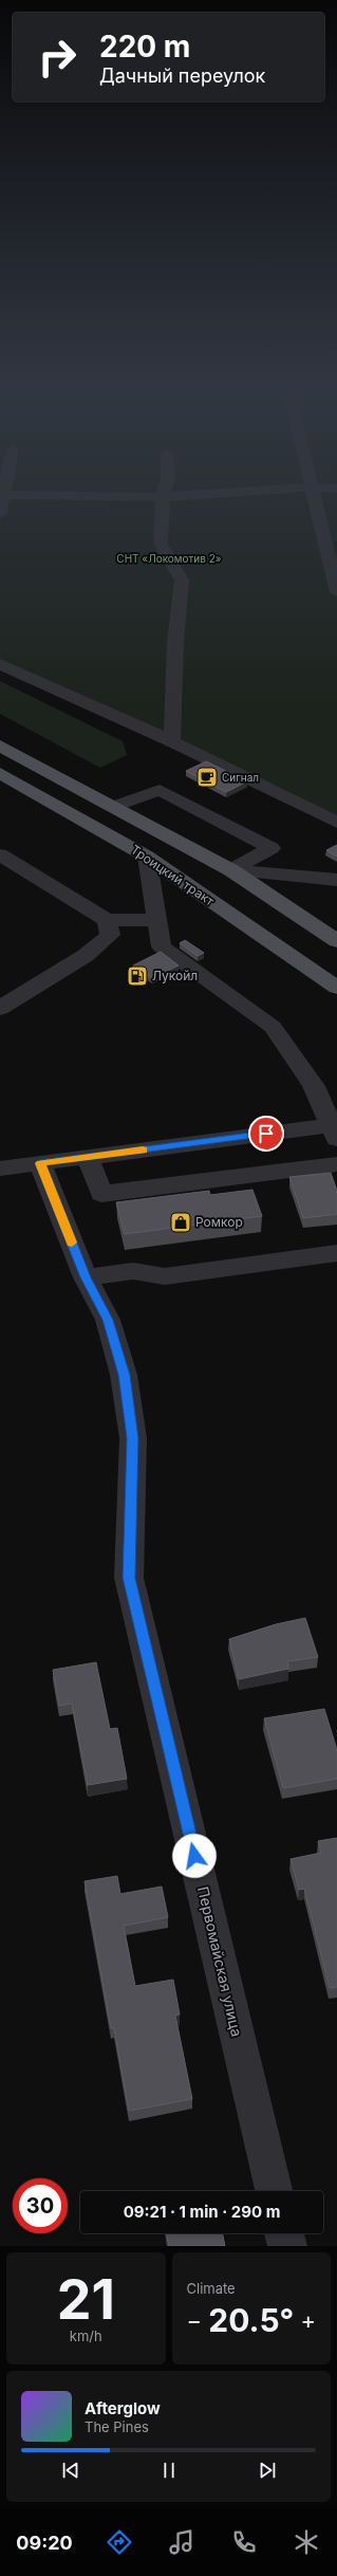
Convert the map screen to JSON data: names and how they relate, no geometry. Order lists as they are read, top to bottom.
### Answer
{
  "streets": {
    "main road": ["Троицкий тракт"],
    "street": ["Первомайская улица"]
  },
  "parks": ["СНТ «Локомотив 2»"],
  "places": {
    "cafe": ["Сигнал"],
    "fuel station": ["Лукойл"],
    "shop": ["Ромкор"]
  },
  "page": {
    "turn": ["220 m", "Дачный переулок"],
    "limit": "30",
    "trip": "09:21 · 1 min · 290 m",
    "tile": [
      ["21", "km/h"],
      "Climate"
    ],
    "heat": ["−", "20.5°", "+"],
    "song": ["Afterglow", "The Pines"],
    "tabs": "09:20"
  }
}
